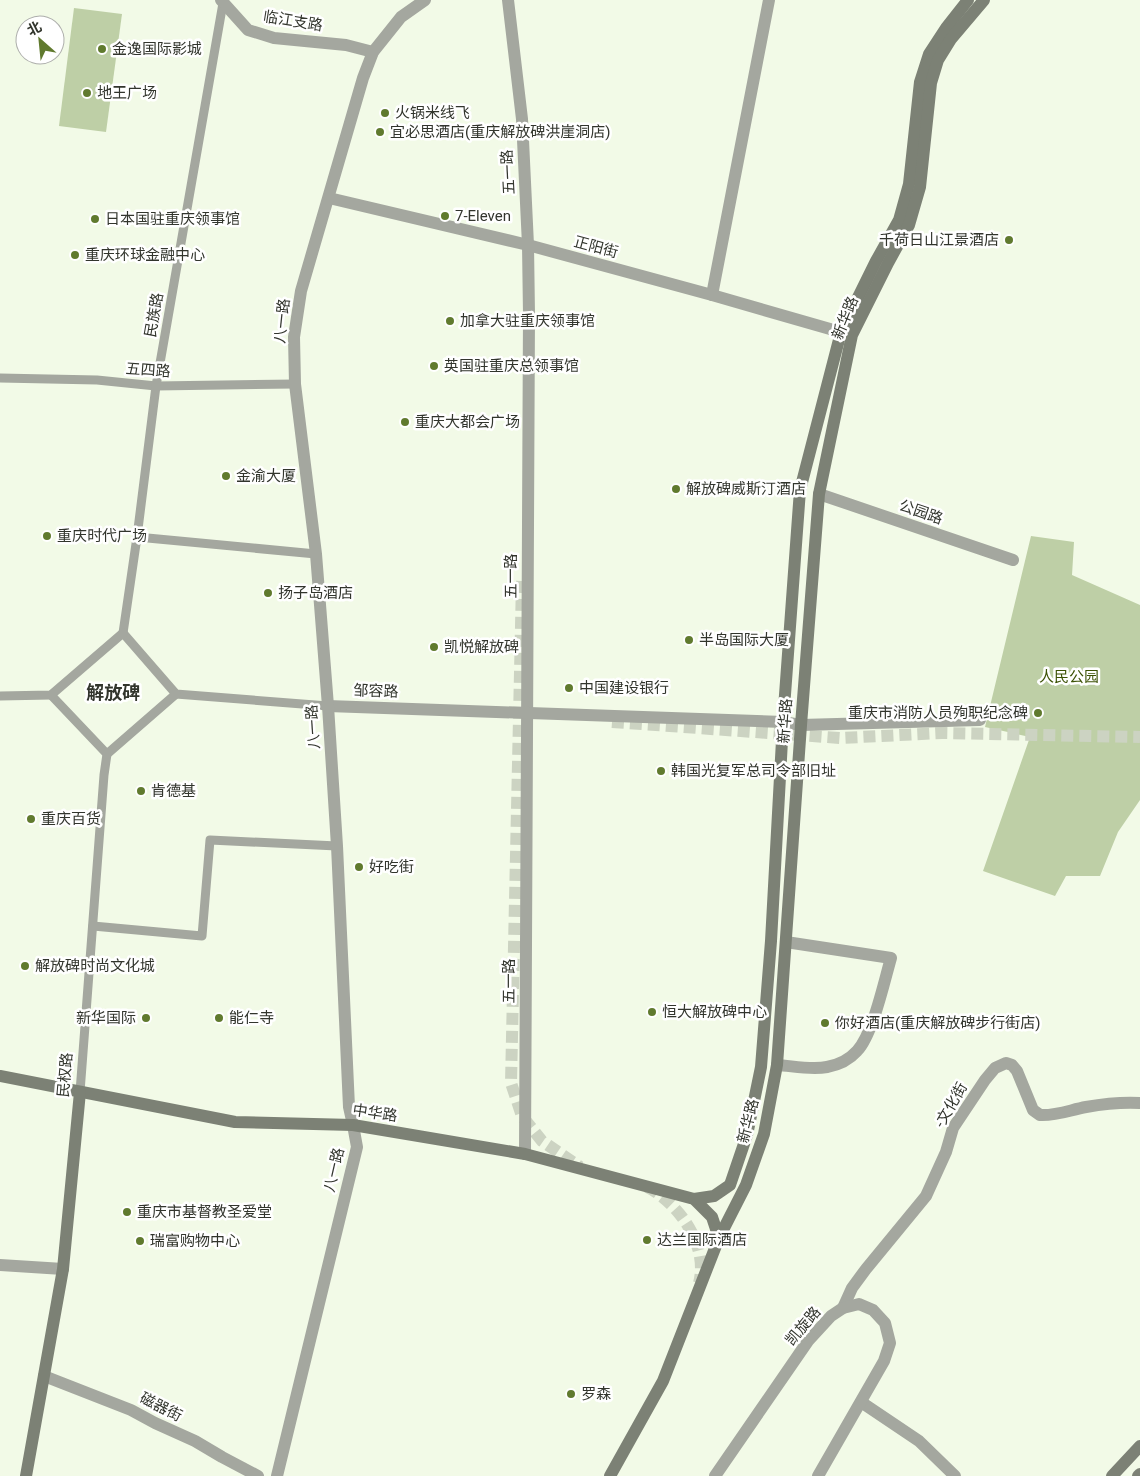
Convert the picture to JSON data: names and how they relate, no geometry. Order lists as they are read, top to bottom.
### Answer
{
  "streets": {
    "main road": ["新华路", "民权路", "中华路"],
    "street": [
      "临江支路",
      "五一路",
      "正阳街",
      "民族路",
      "八一路",
      "五四路",
      "公园路",
      "邹容路",
      "-文化街",
      "凯旋路",
      "磁器街"
    ]
  },
  "crossings": [
    ["临江支路", "民族路"],
    ["临江支路", "八一路"],
    ["五一路", "正阳街"],
    ["五一路", "邹容路"],
    ["五一路", "中华路"],
    ["正阳街", "新华路"],
    ["正阳街", "八一路"],
    ["民族路", "五四路"],
    ["新华路", "公园路"],
    ["新华路", "邹容路"],
    ["新华路", "中华路"],
    ["八一路", "五四路"],
    ["八一路", "邹容路"],
    ["八一路", "中华路"],
    ["民权路", "中华路"],
    ["民权路", "磁器街"],
    ["-文化街", "凯旋路"]
  ],
  "districts": ["解放碑"],
  "parks": ["人民公园"],
  "places": [
    "金逸国际影城",
    "地王广场",
    "火锅米线飞",
    "宜必思酒店(重庆解放碑洪崖洞店)",
    "7-Eleven",
    "日本国驻重庆领事馆",
    "千荷日山江景酒店",
    "重庆环球金融中心",
    "加拿大驻重庆领事馆",
    "英国驻重庆总领事馆",
    "重庆大都会广场",
    "金渝大厦",
    "解放碑威斯汀酒店",
    "重庆时代广场",
    "扬子岛酒店",
    "半岛国际大厦",
    "凯悦解放碑",
    "中国建设银行",
    "重庆市消防人员殉职纪念碑",
    "韩国光复军总司令部旧址",
    "肯德基",
    "重庆百货",
    "好吃街",
    "解放碑时尚文化城",
    "恒大解放碑中心",
    "新华国际",
    "能仁寺",
    "你好酒店(重庆解放碑步行街店)",
    "重庆市基督教圣爱堂",
    "达兰国际酒店",
    "瑞富购物中心",
    "罗森"
  ],
  "north": "top left"
}
